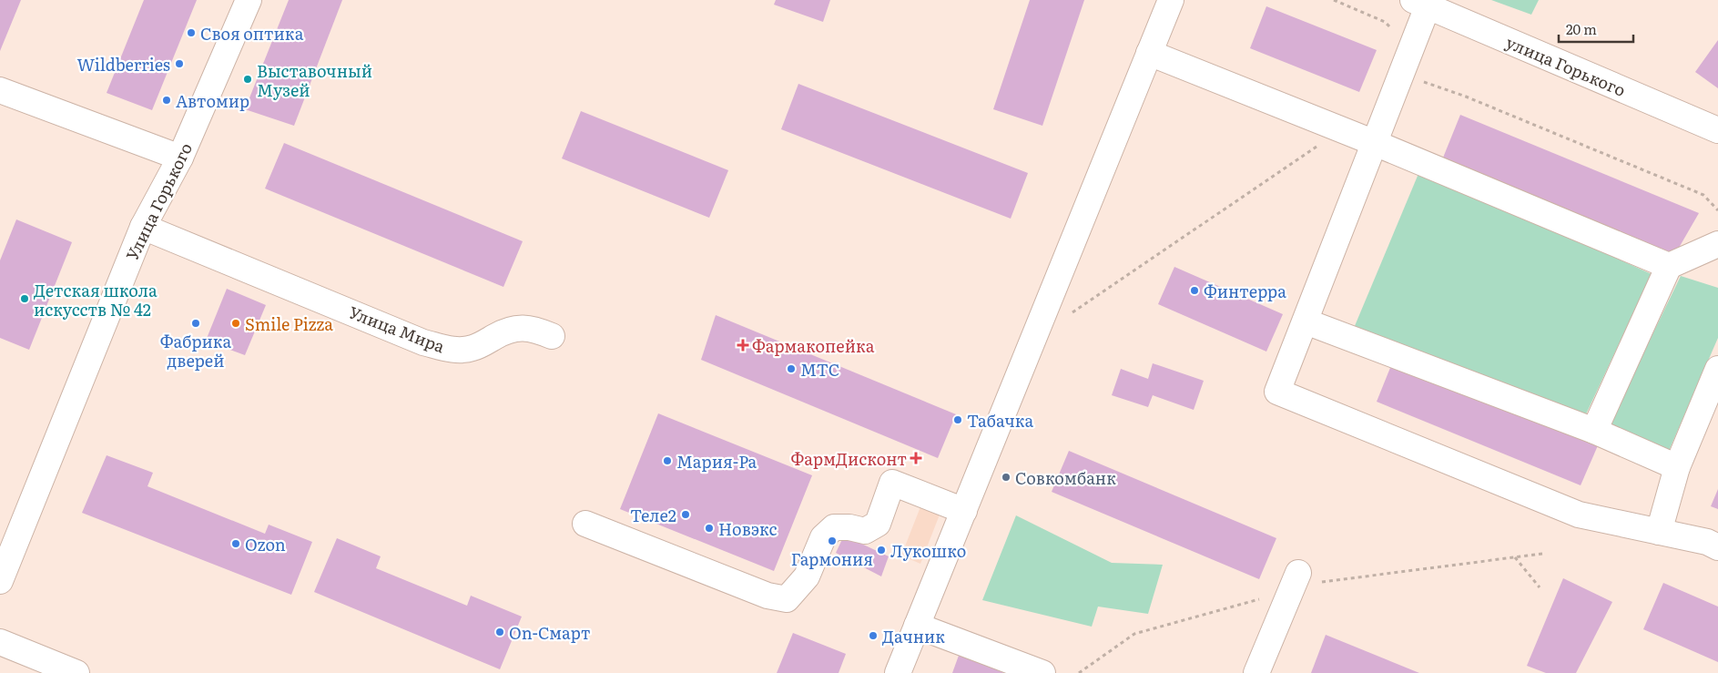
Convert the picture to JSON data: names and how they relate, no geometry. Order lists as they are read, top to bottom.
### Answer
{
  "streets": {
    "street": ["улица Горького", "Улица Горького", "Улица Мира"]
  },
  "crossings": [
    ["Улица Горького", "Улица Мира"]
  ],
  "places": {
    "other": [
      "Своя оптика",
      "Wildberries",
      "Выставочный Музей",
      "Автомир",
      "Финтерра",
      "Детская школа искусств № 42",
      "Фабрика дверей",
      "Smile Pizza",
      "МТС",
      "Табачка",
      "Мария-Ра",
      "Совкомбанк",
      "Теле2",
      "Новэкс",
      "Гармония",
      "Ozon",
      "Лукошко",
      "On-Смарт",
      "Дачник"
    ],
    "health": ["Фармакопейка", "ФармДисконт"]
  },
  "scale_bar": "20 m"
}
